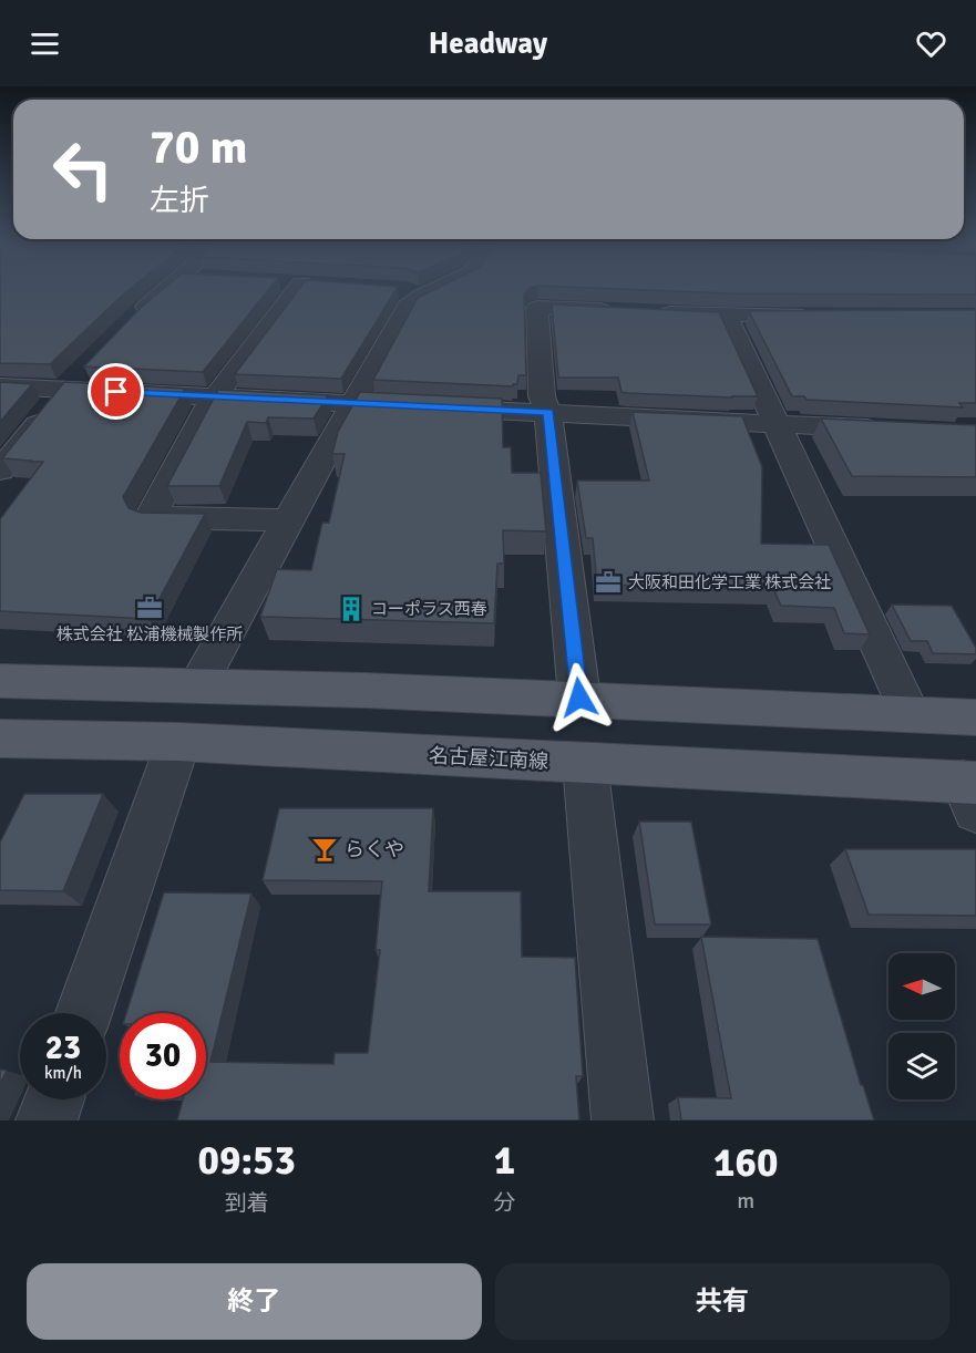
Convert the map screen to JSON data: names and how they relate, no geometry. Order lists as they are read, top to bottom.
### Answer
{
  "streets": {
    "main road": ["名古屋江南線"]
  },
  "places": {
    "office": ["大阪和田化学工業 株式会社", "株式会社 松浦機械製作所"],
    "building": ["コーポラス西春"],
    "bar": ["らくや"]
  },
  "north": "left",
  "page": {
    "header": "Headway",
    "turn": ["70 m", "左折"],
    "speed": "23 km/h",
    "limit": "30",
    "eta": [
      "09:53",
      "到着",
      "1",
      "分",
      "160",
      "m"
    ],
    "buttons": ["終了", "共有"]
  }
}
